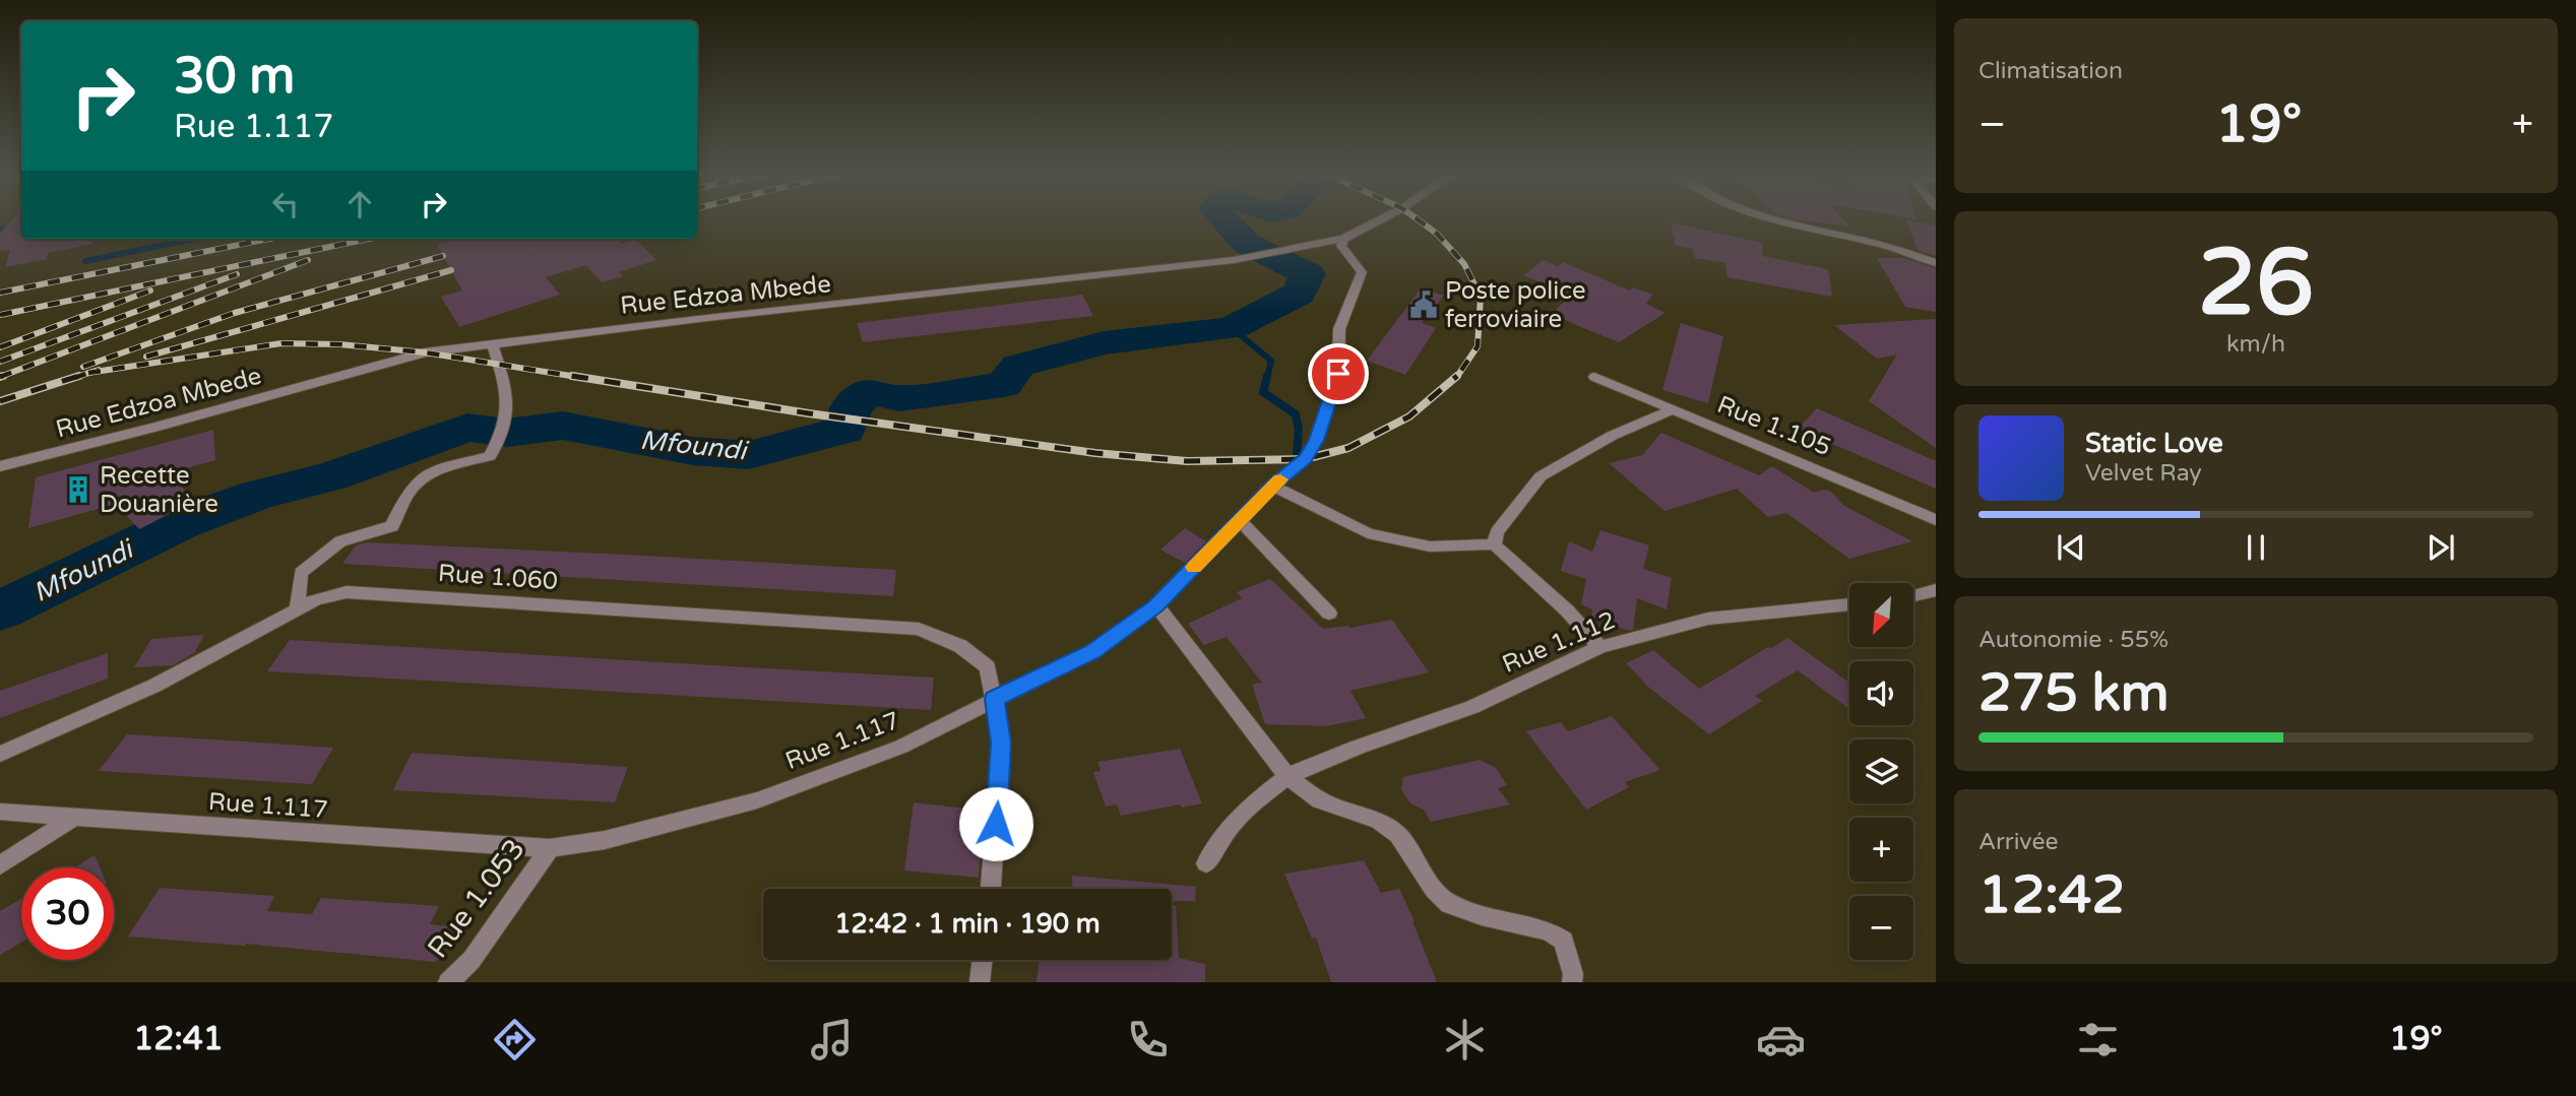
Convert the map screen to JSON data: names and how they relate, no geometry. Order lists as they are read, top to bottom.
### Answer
{
  "streets": {
    "street": [
      "Rue Edzoa Mbede",
      "Rue 1.105",
      "Rue 1.060",
      "Rue 1.112",
      "Rue 1.117",
      "Rue 1.053"
    ]
  },
  "crossings": [
    ["Rue Edzoa Mbede", "Rue 1.117"],
    ["Rue 1.060", "Rue 1.117"],
    ["Rue 1.117", "Rue 1.053"]
  ],
  "water": ["Mfoundi"],
  "places": {
    "public building": ["Poste police ferroviaire"],
    "building": ["Recette Douanière"]
  },
  "north": "bottom left",
  "page": {
    "tile": [
      "Climatisation",
      ["26", "km/h"],
      ["Autonomie · 55%", "275 km"],
      ["Arrivée", "12:42"]
    ],
    "turn": ["30 m", "Rue 1.117"],
    "heat": ["−", "19°", "+"],
    "song": ["Static Love", "Velvet Ray"],
    "map_buttons": ["+", "−"],
    "limit": "30",
    "trip": "12:42 · 1 min · 190 m",
    "tabs": ["12:41", "19°"]
  }
}
